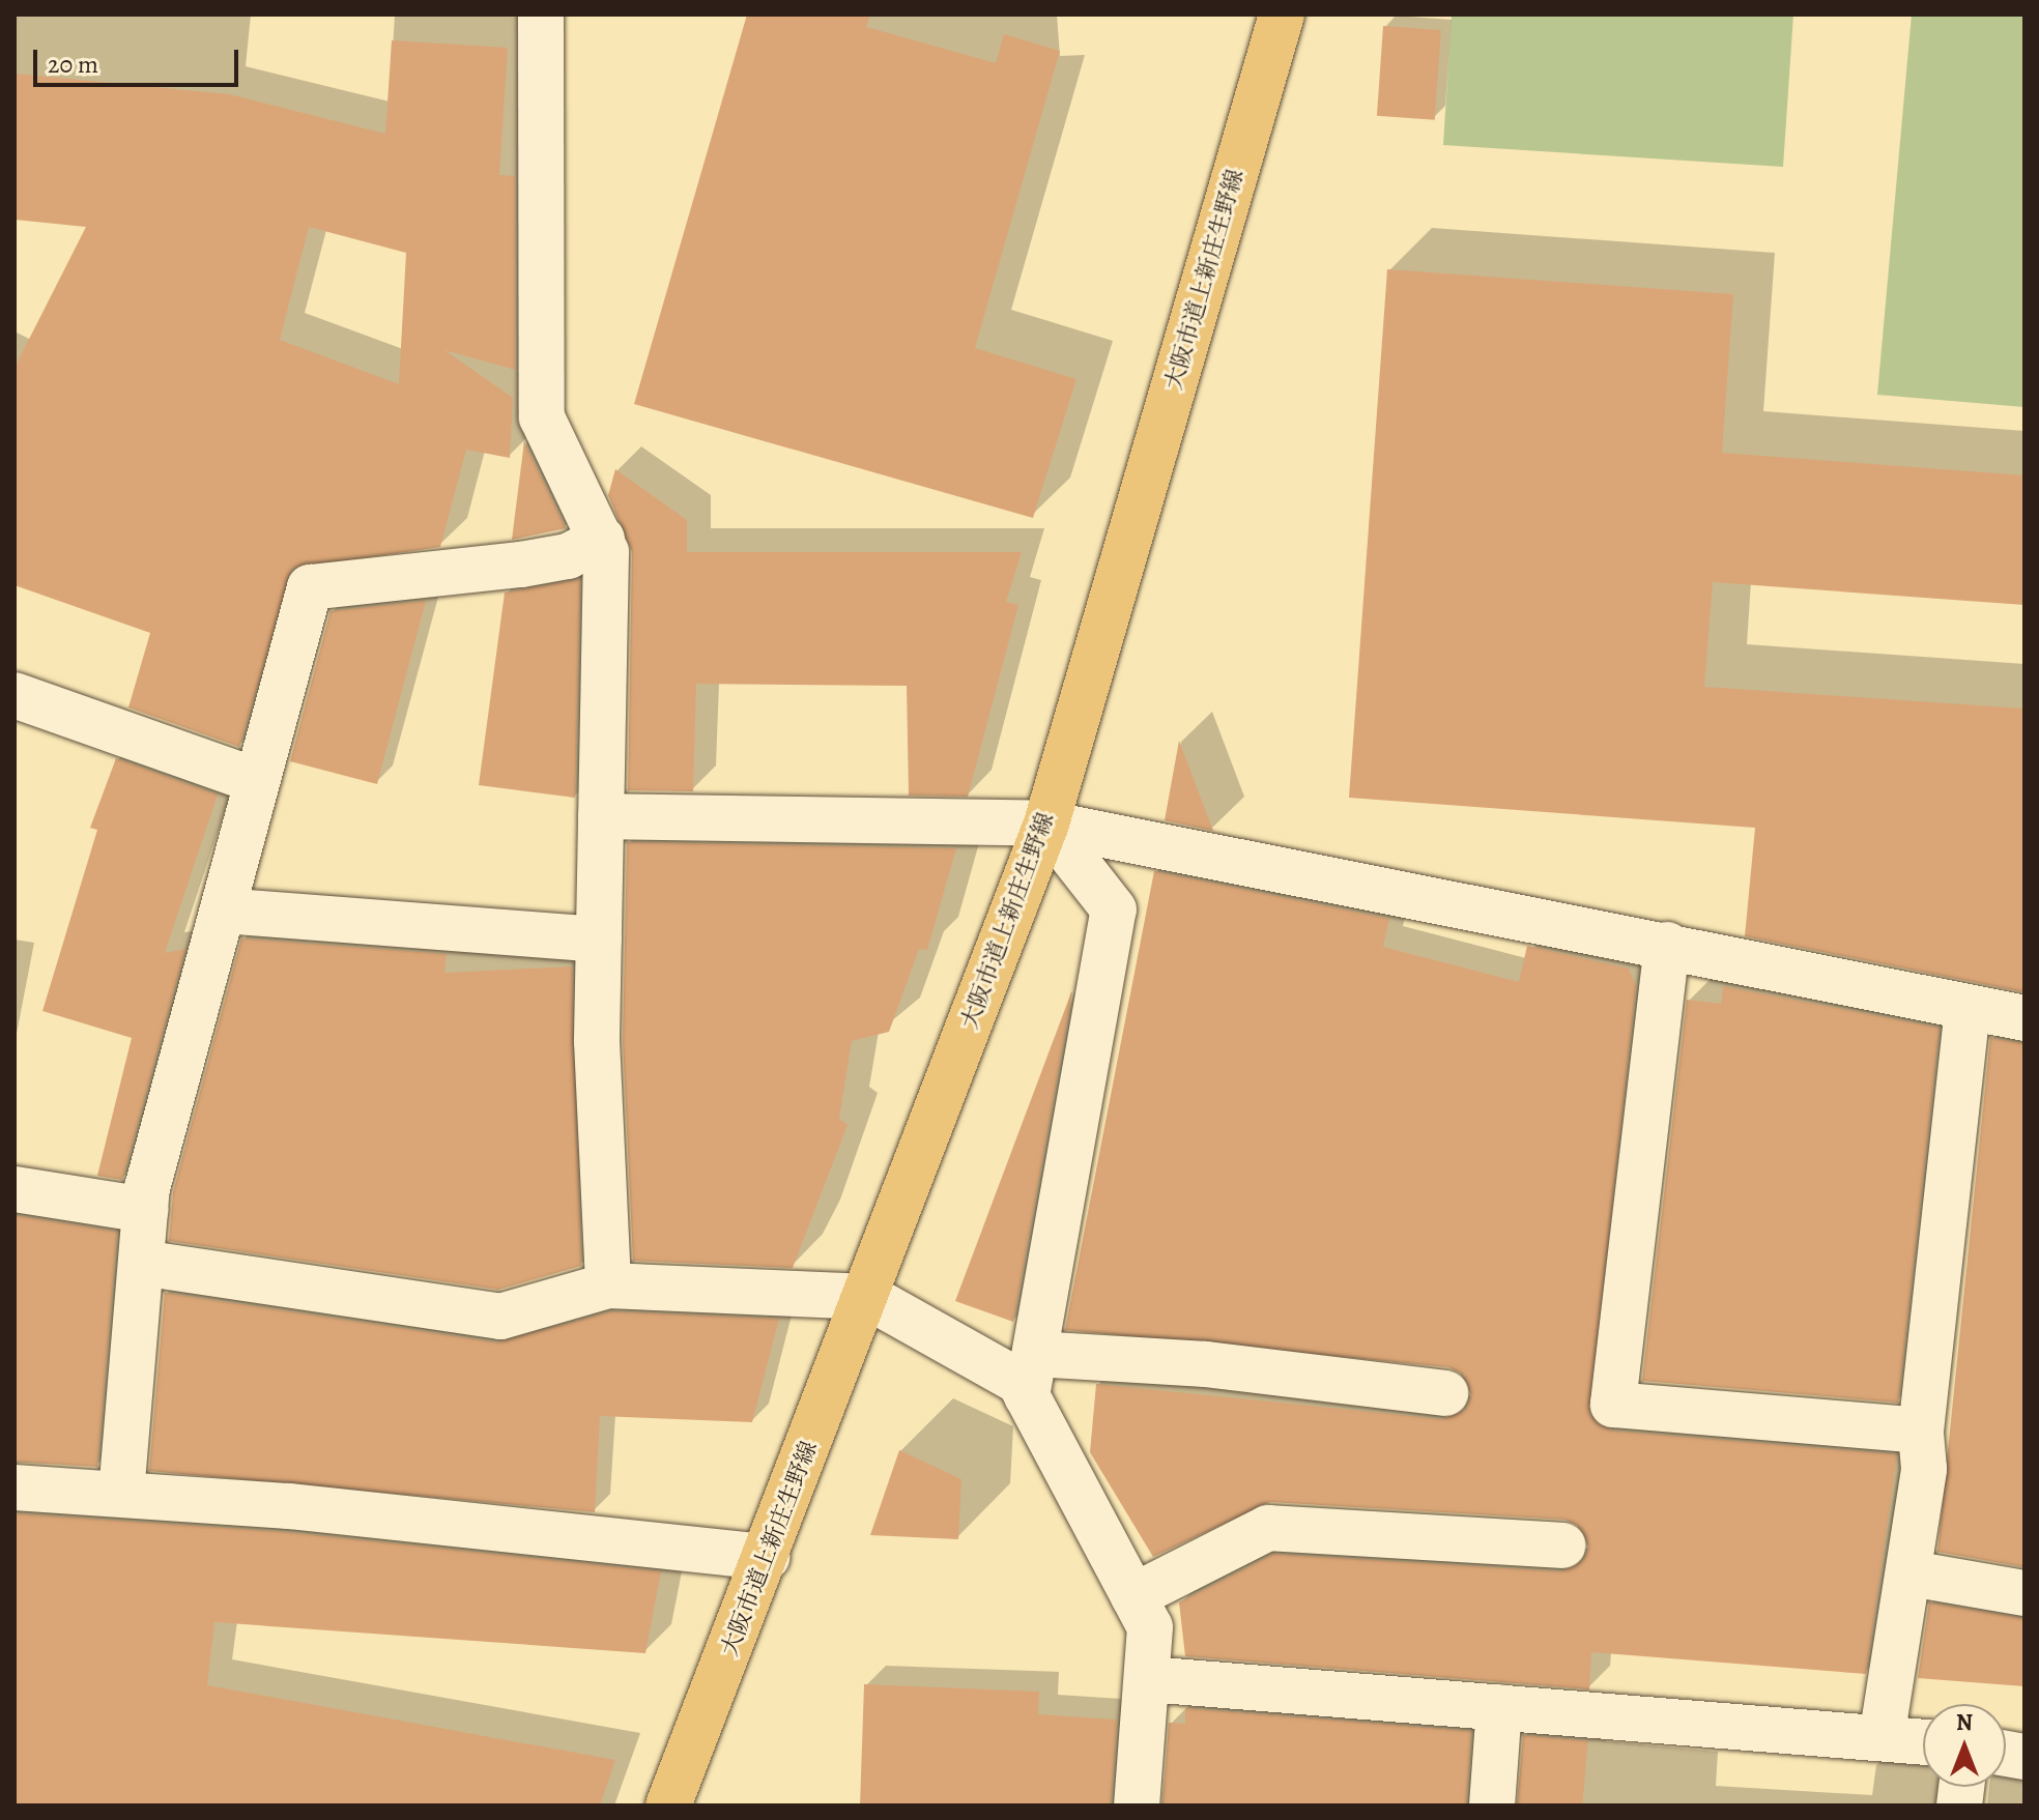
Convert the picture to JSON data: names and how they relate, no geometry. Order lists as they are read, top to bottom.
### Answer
{
  "streets": {
    "main road": ["大阪市道上新庄生野線"]
  },
  "scale_bar": "20 m",
  "north": "top"
}
